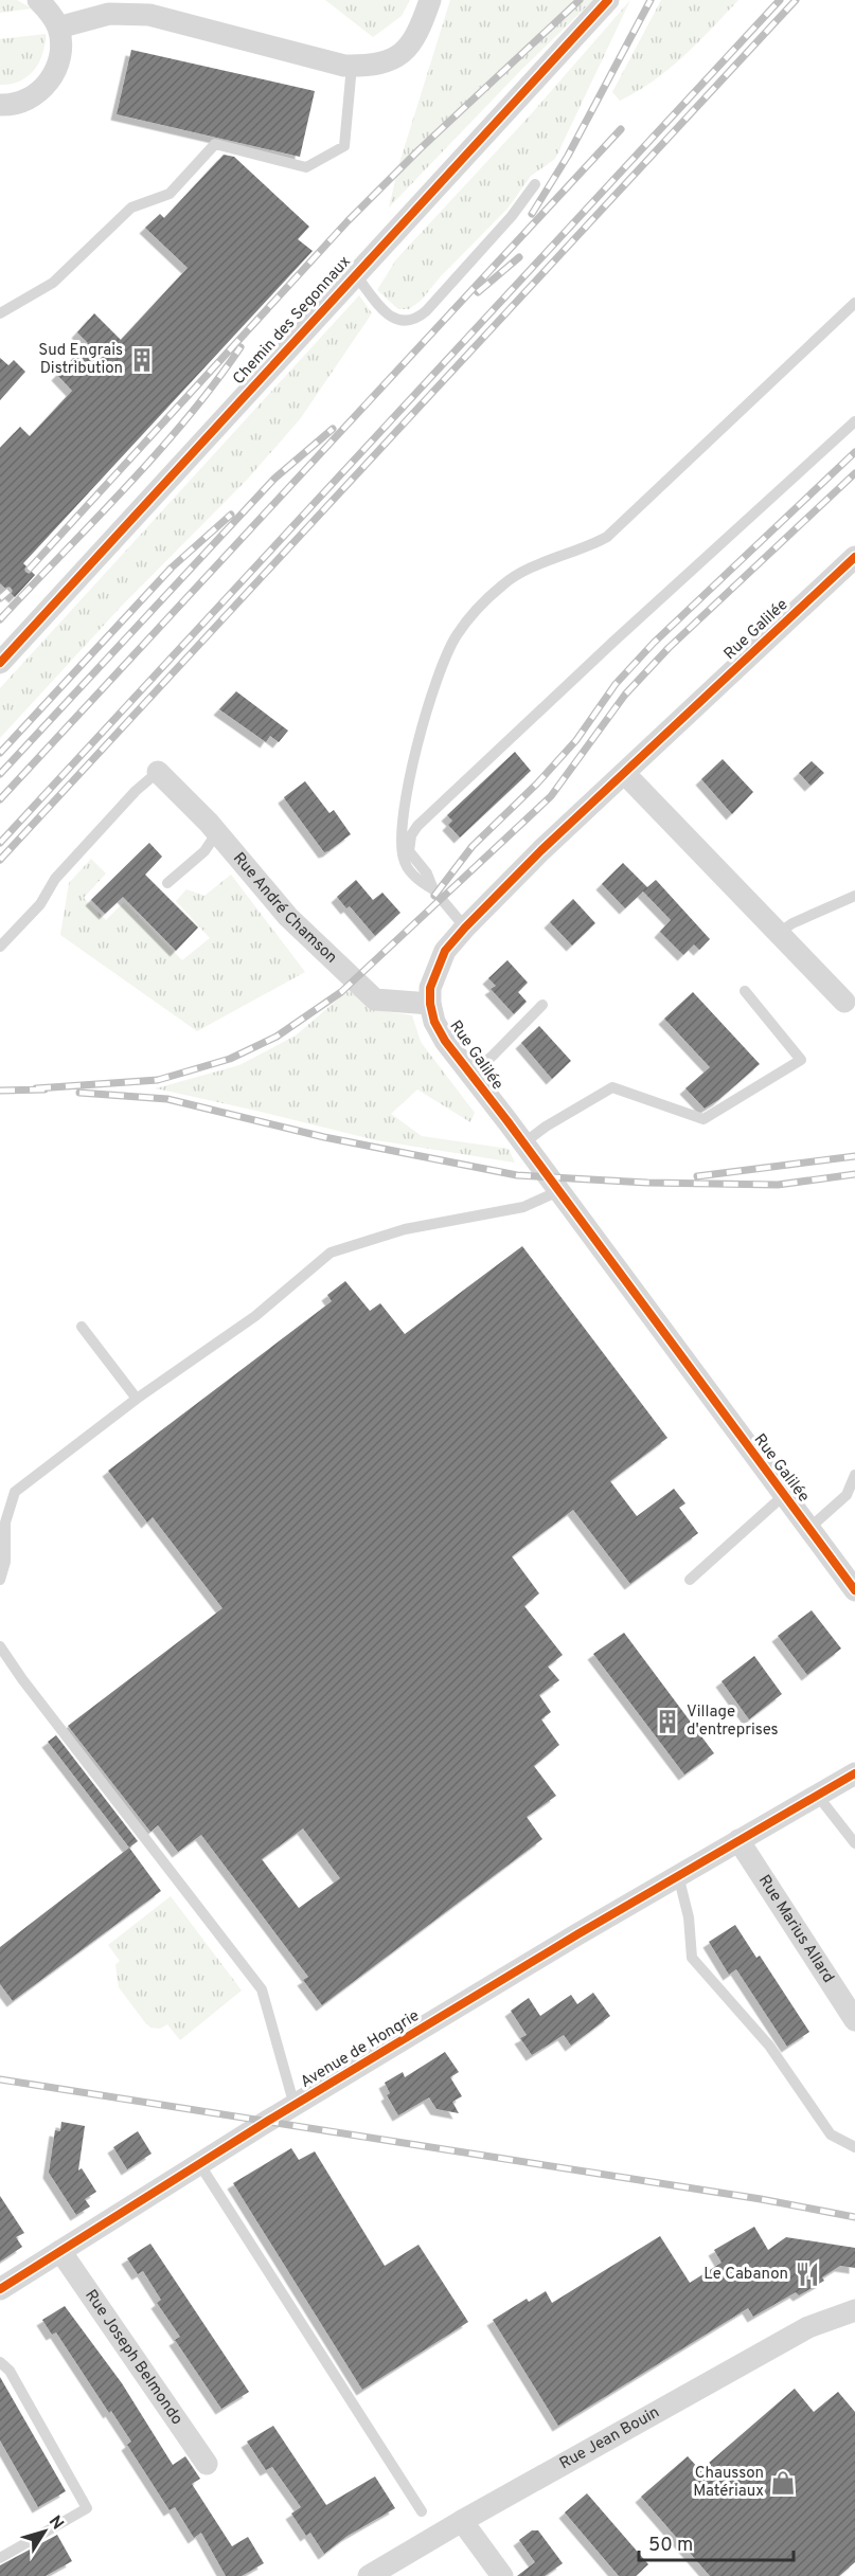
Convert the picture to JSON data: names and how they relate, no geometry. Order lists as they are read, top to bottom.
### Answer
{
  "streets": {
    "street": [
      "Chemin des Segonnaux",
      "Rue Galilée",
      "Rue André Chamson",
      "Rue Marius Allard",
      "Avenue de Hongrie",
      "Rue Joseph Belmondo",
      "Rue Jean Bouin"
    ]
  },
  "crossings": [
    ["Rue Galilée", "Rue André Chamson"],
    ["Rue Marius Allard", "Avenue de Hongrie"],
    ["Avenue de Hongrie", "Rue Joseph Belmondo"]
  ],
  "places": {
    "building": ["Sud Engrais Distribution", "Village d'entreprises"],
    "restaurant": ["Le Cabanon"],
    "shop": ["Chausson Matériaux"]
  },
  "scale_bar": "50 m",
  "north": "top right"
}
